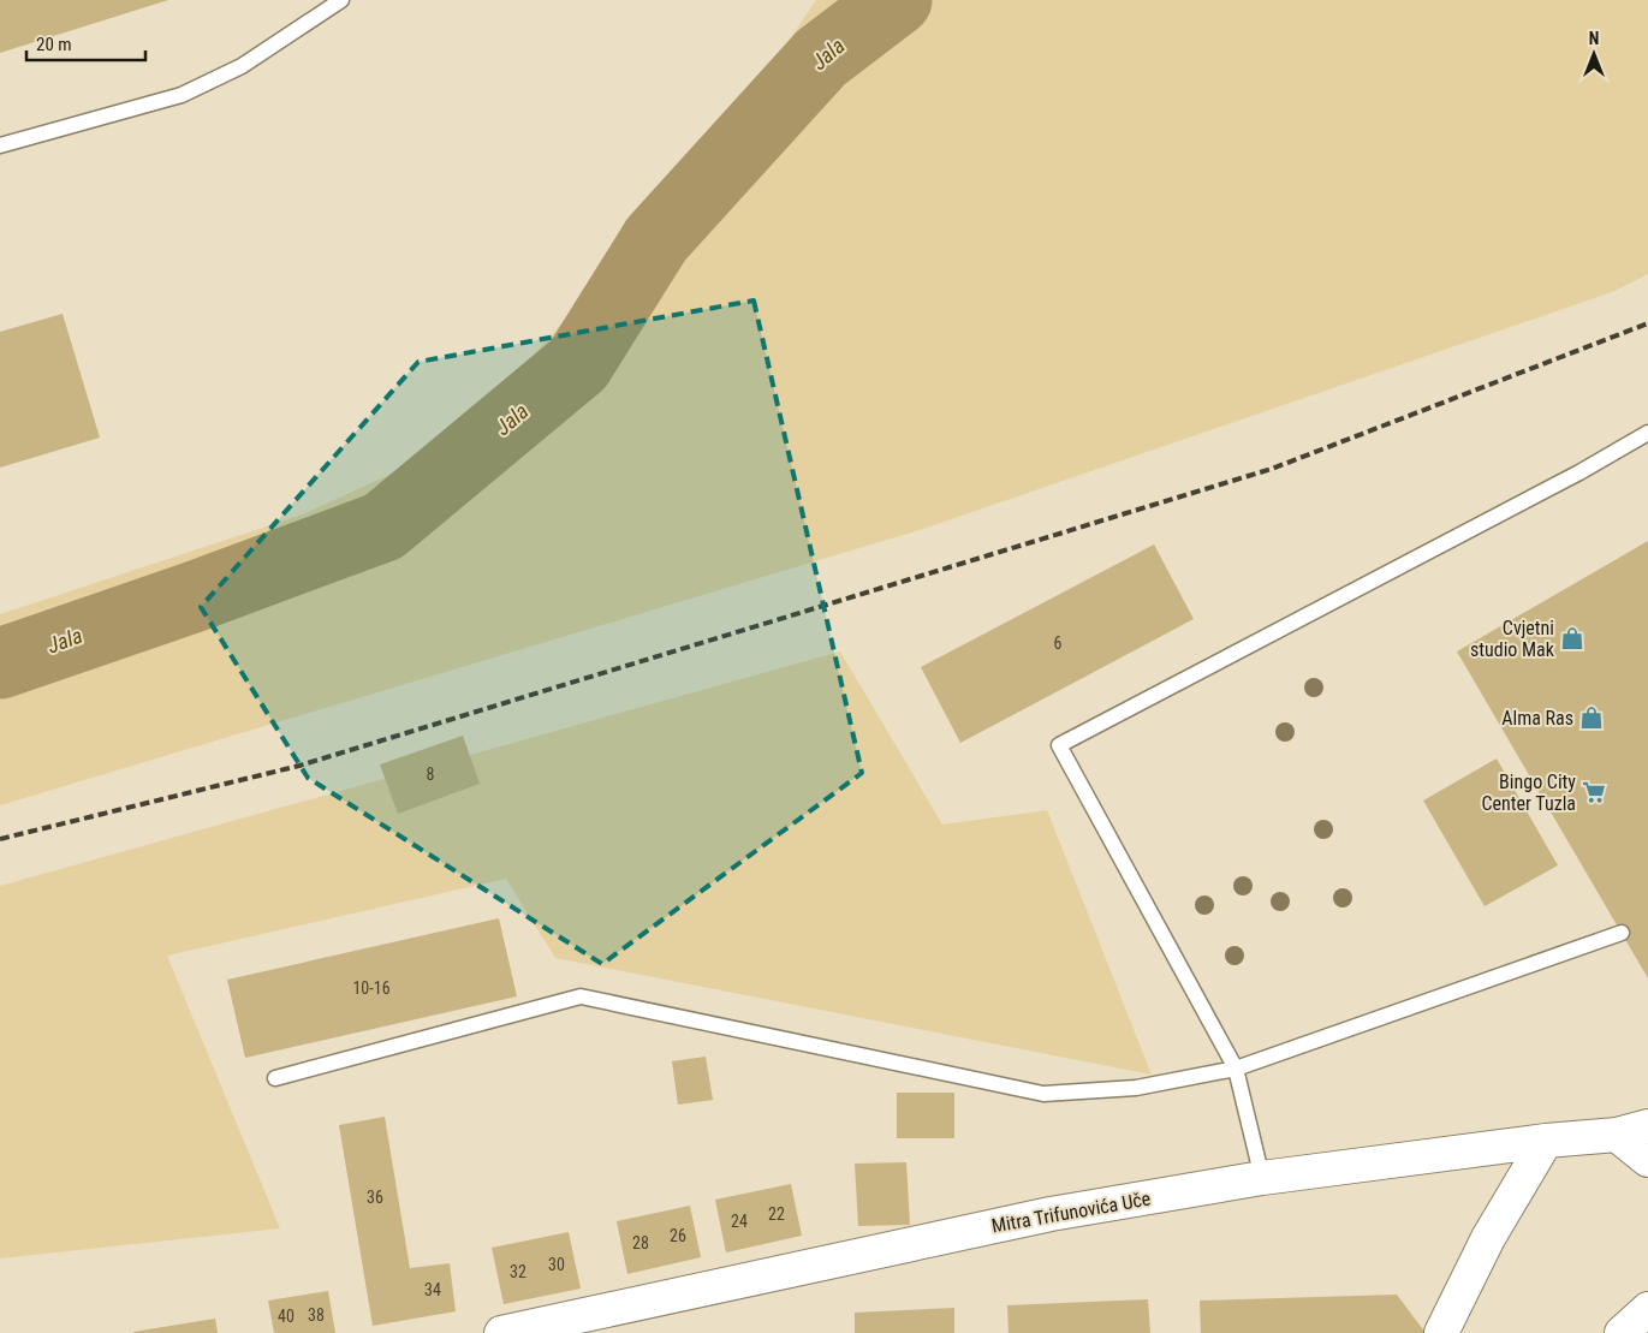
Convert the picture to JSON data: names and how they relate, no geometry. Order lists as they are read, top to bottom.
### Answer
{
  "streets": {
    "main road": ["Mitra Trifunovića Uče"]
  },
  "water": ["Jala"],
  "places": {
    "shop": ["Cvjetni studio Mak", "Alma Ras"],
    "supermarket": ["Bingo City Center Tuzla"]
  },
  "house_numbers": [
    "6",
    "8",
    "10-16",
    "36",
    "22",
    "24",
    "26",
    "28",
    "30",
    "32",
    "34",
    "38",
    "40"
  ],
  "scale_bar": "20 m",
  "north": "top"
}
